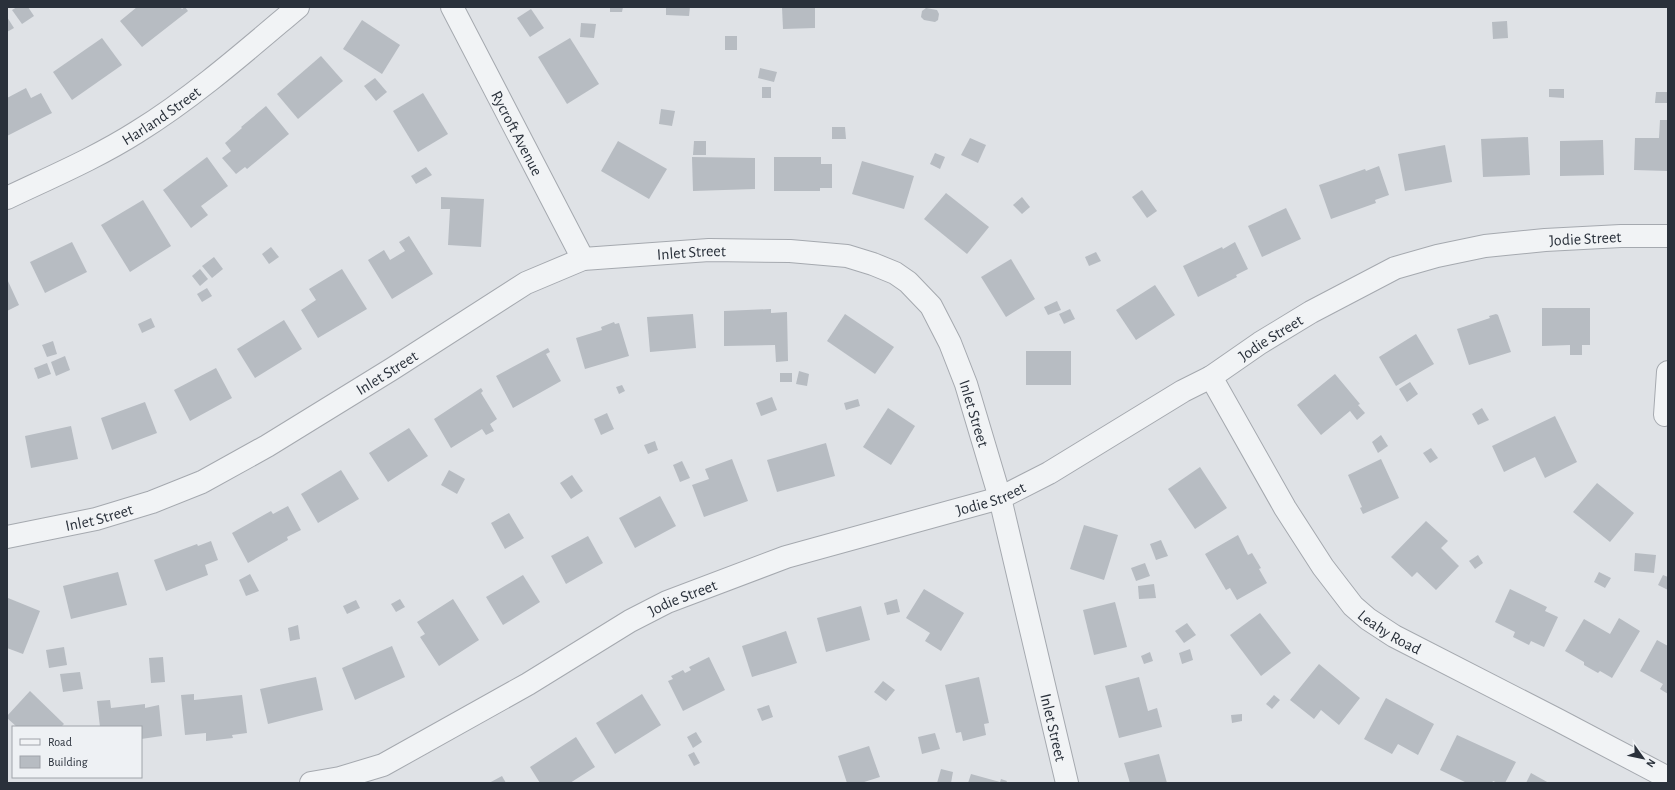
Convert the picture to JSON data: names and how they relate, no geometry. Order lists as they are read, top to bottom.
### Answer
{
  "streets": {
    "street": [
      "Harland Street",
      "Rycroft Avenue",
      "Jodie Street",
      "Inlet Street",
      "Leahy Road"
    ]
  },
  "crossings": [
    ["Rycroft Avenue", "Inlet Street"],
    ["Jodie Street", "Inlet Street"],
    ["Jodie Street", "Leahy Road"]
  ],
  "legend": ["Road", "Building"],
  "north": "bottom right"
}
